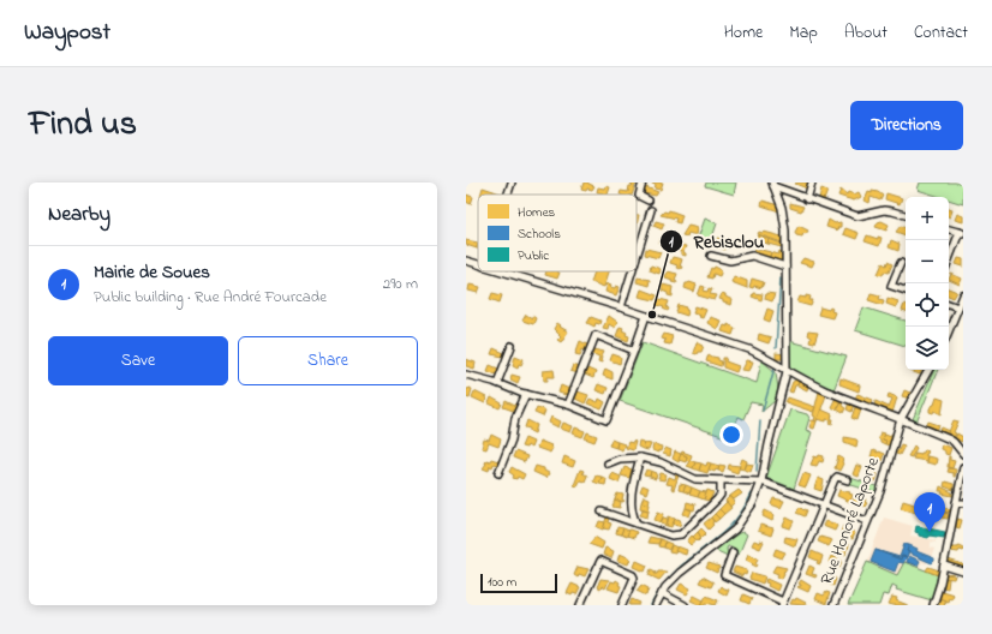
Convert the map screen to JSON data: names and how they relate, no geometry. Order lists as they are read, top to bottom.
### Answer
{
  "streets": {
    "street": ["Rue Honoré Laporte"]
  },
  "places": ["Rebisclou"],
  "legend": ["Homes", "Schools", "Public"],
  "scale_bar": "100 m",
  "page": {
    "header": "Waypost",
    "nav": [
      "Home",
      "Map",
      "About",
      "Contact"
    ],
    "title": "Find us",
    "buttons": [
      "Directions",
      ["Save", "Share"]
    ],
    "heading": "Nearby",
    "map_buttons": ["+", "−"],
    "list": [
      {
        "mark": "1",
        "name": "Mairie de Soues",
        "note": "Public building · Rue André Fourcade",
        "value": "290 m"
      }
    ],
    "pins": "1",
    "scale": "100 m"
  }
}
